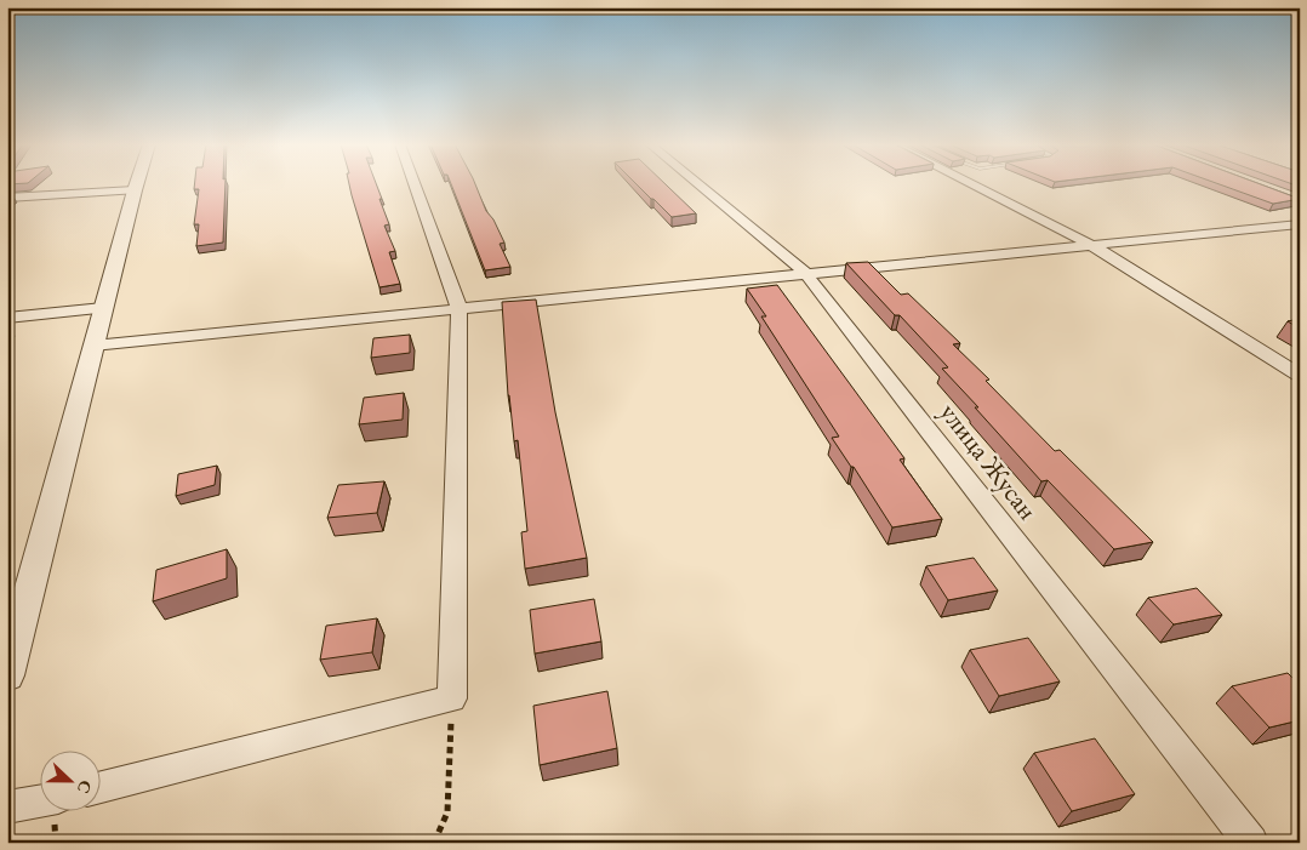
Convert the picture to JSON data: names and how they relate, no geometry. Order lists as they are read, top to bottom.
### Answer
{
  "streets": {
    "street": ["улица Жусан"]
  },
  "north": "right"
}
